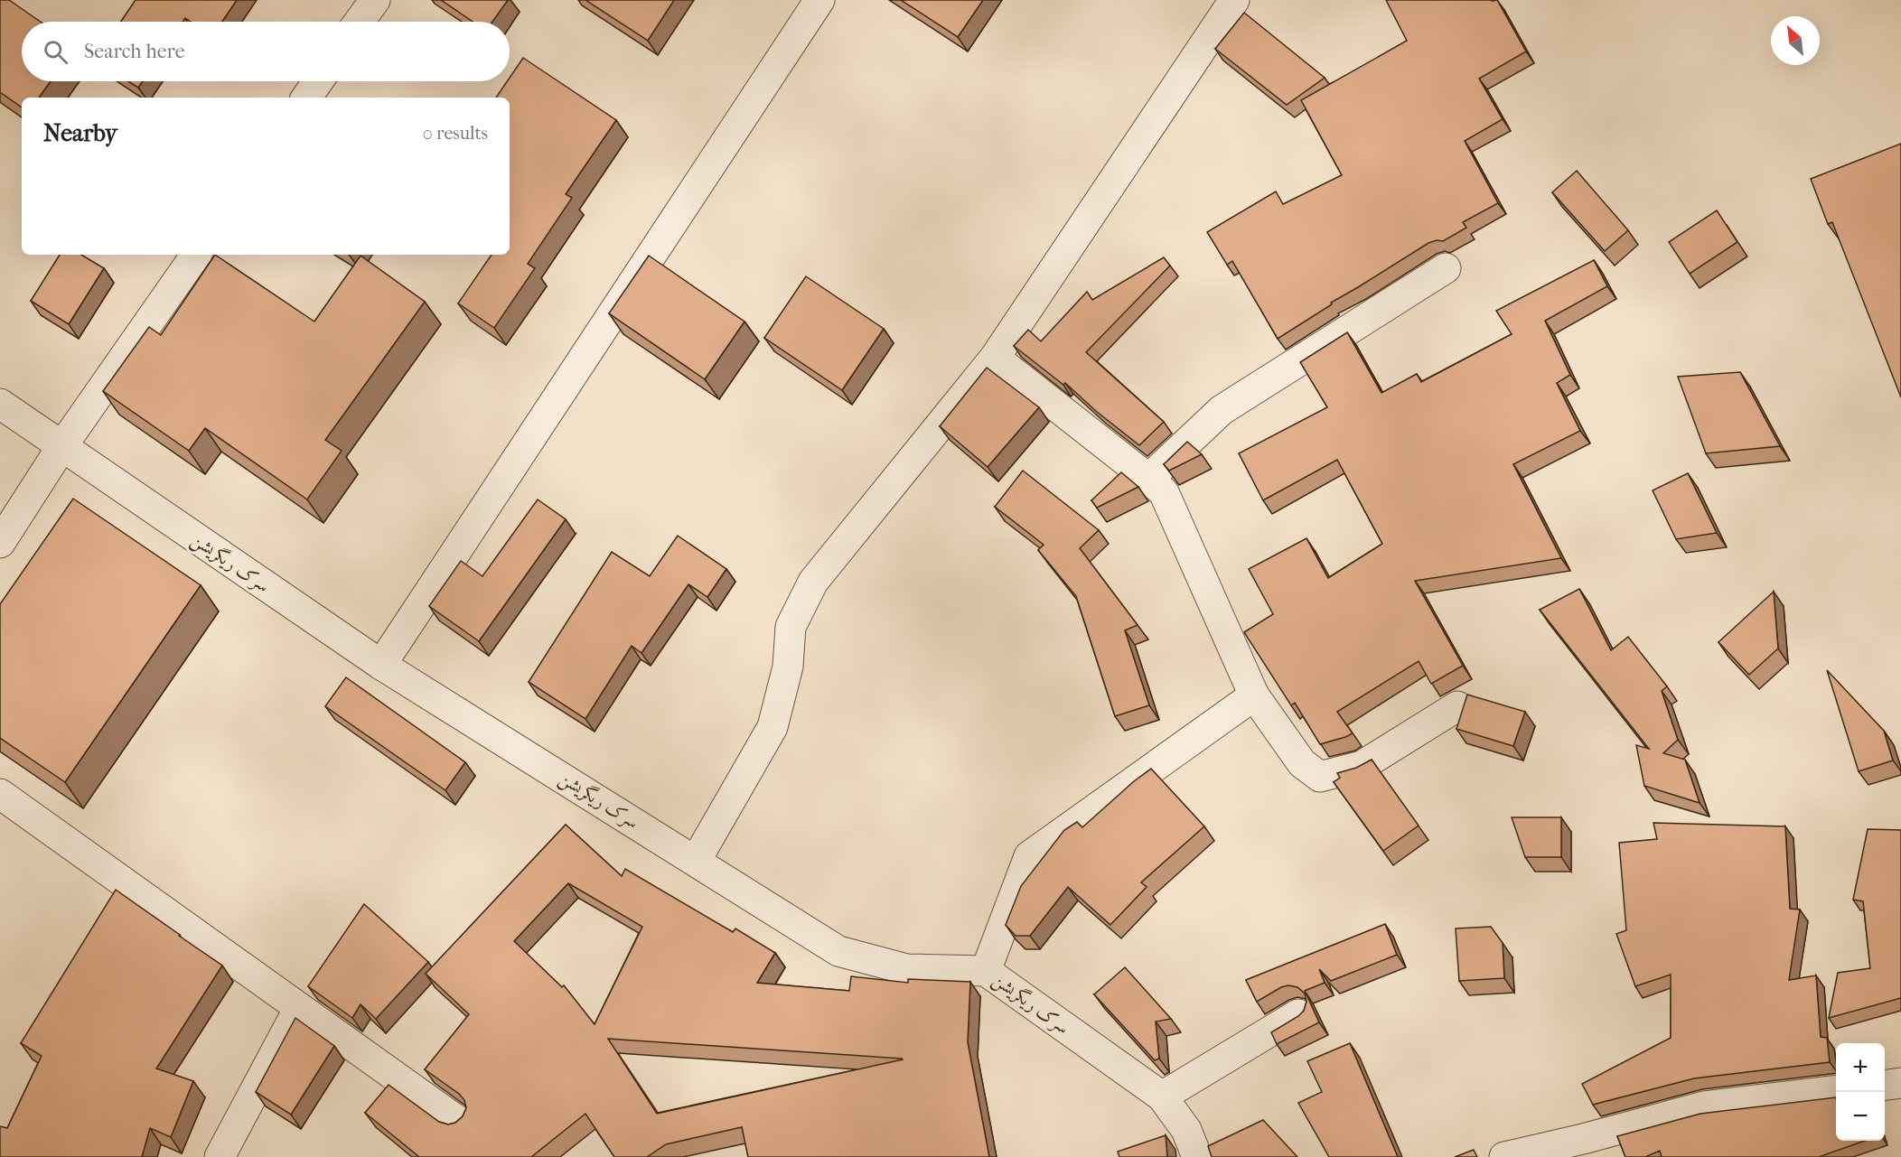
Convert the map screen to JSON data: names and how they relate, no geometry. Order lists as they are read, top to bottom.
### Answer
{
  "streets": {
    "street": ["سرک ریگریشن"]
  },
  "north": "top left",
  "page": {
    "search": "Search here",
    "heading": ["Nearby", "0 results"],
    "map_buttons": ["+", "−"]
  }
}
